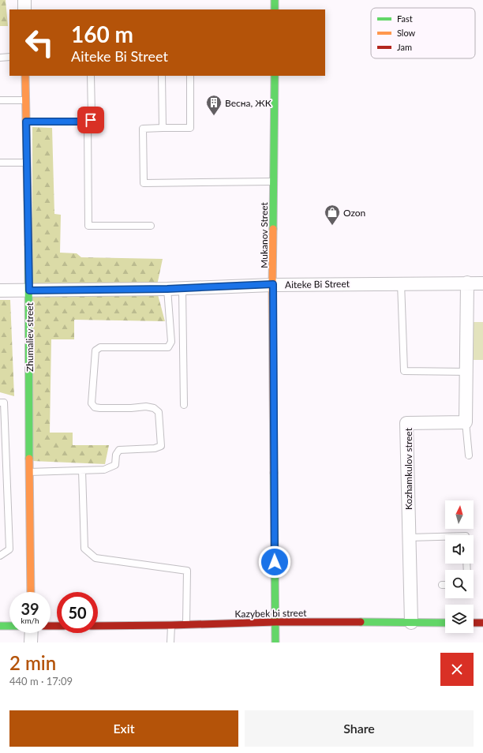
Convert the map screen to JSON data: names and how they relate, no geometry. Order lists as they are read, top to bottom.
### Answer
{
  "streets": {
    "street": [
      "Mukanov Street",
      "Aiteke Bi Street",
      "Zhumaliev street",
      "Kozhamkulov street",
      "Kazybek bi street"
    ]
  },
  "crossings": [
    ["Mukanov Street", "Aiteke Bi Street"],
    ["Mukanov Street", "Kazybek bi street"],
    ["Aiteke Bi Street", "Zhumaliev street"],
    ["Kozhamkulov street", "Kazybek bi street"]
  ],
  "places": {
    "building": ["Весна, ЖК"],
    "shop": ["Ozon"]
  },
  "legend": ["Fast", "Slow", "Jam"],
  "north": "top",
  "page": {
    "turn": ["160 m", "Aiteke Bi Street"],
    "speed": "39 km/h",
    "limit": "50",
    "heading": ["2 min", "440 m · 17:09"],
    "buttons": ["Exit", "Share"]
  }
}
